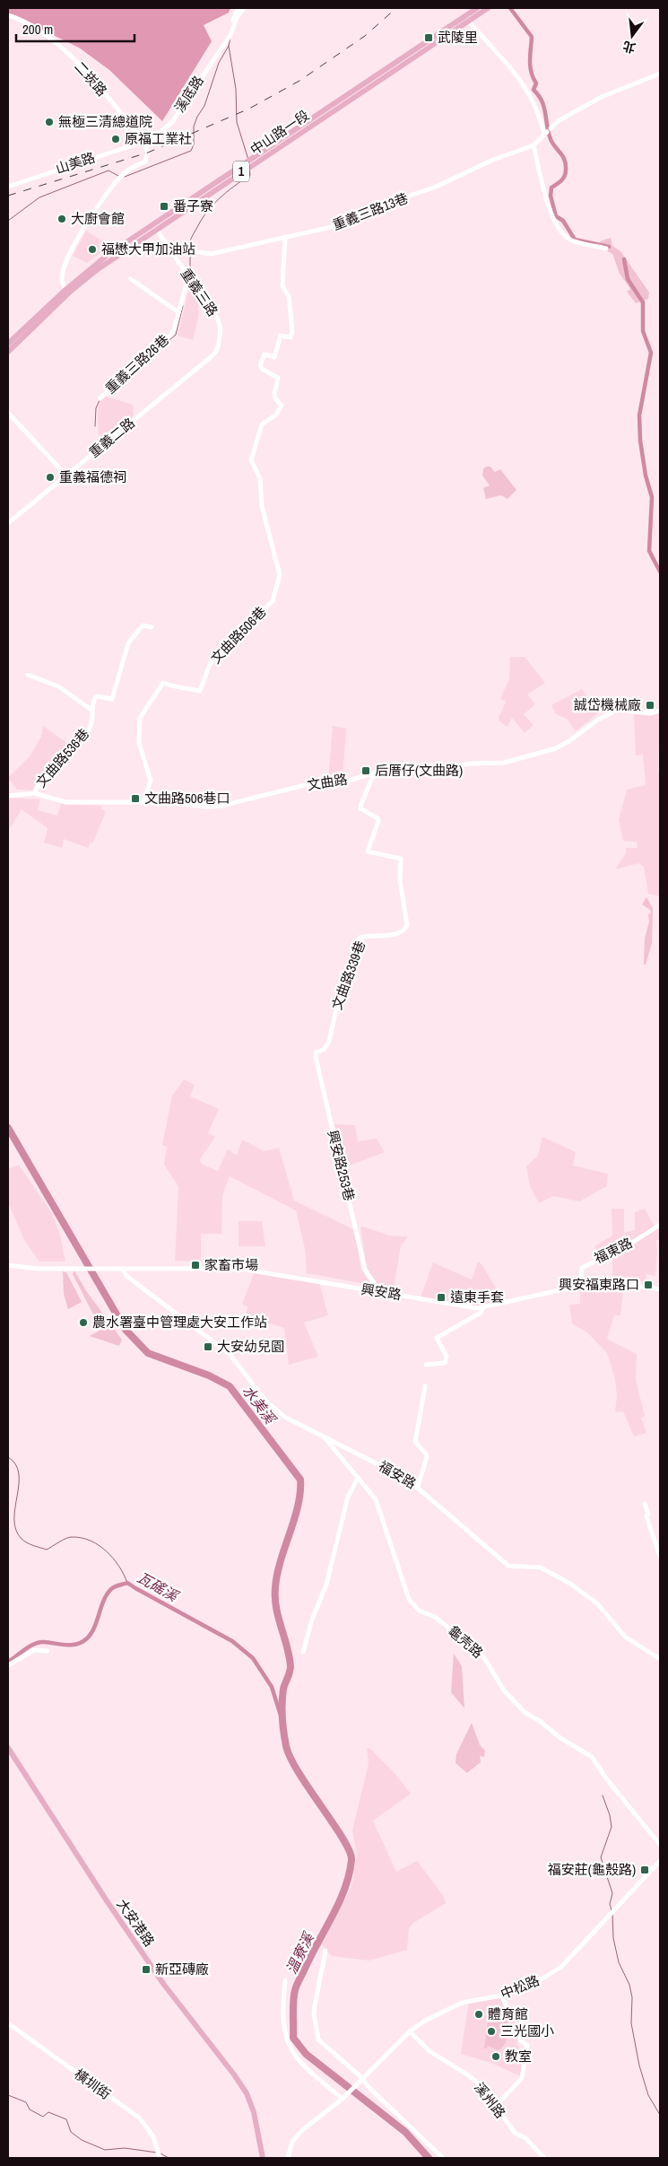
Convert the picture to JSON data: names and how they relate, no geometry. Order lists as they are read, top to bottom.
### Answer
{
  "streets": {
    "main road": ["中山路一段", "1", "大安港路"],
    "street": [
      "二崁路",
      "溪底路",
      "山美路",
      "重義三路13巷",
      "重義三路",
      "重義三路26巷",
      "重義二路",
      "文曲路506巷",
      "文曲路536巷",
      "文曲路",
      "文曲路339巷",
      "興安路253巷",
      "福東路",
      "興安路",
      "福安路",
      "龜壳路",
      "中松路",
      "橫圳街",
      "溪州路"
    ]
  },
  "crossings": [
    ["二崁路", "溪底路"],
    ["二崁路", "山美路"],
    ["溪底路", "山美路"],
    ["中山路一段", "重義三路"],
    ["重義三路13巷", "重義三路"],
    ["重義三路13巷", "文曲路506巷"],
    ["重義三路", "重義三路26巷"],
    ["重義三路", "重義二路"],
    ["文曲路506巷", "文曲路"],
    ["文曲路536巷", "文曲路"],
    ["文曲路", "文曲路339巷"],
    ["文曲路339巷", "興安路253巷"],
    ["興安路253巷", "興安路"],
    ["福東路", "興安路"],
    ["興安路", "福安路"],
    ["福安路", "龜壳路"],
    ["中松路", "溪州路"]
  ],
  "water": ["水美溪", "瓦磘溪", "溫寮溪"],
  "places": {
    "transit": [
      "武陵里",
      "番子寮",
      "誠岱機械廠",
      "后厝仔(文曲路)",
      "文曲路506巷口",
      "家畜市場",
      "興安福東路口",
      "遠東手套",
      "大安幼兒園",
      "福安莊(龜殼路)",
      "新亞磚廠"
    ],
    "other": [
      "無極三清總道院",
      "原福工業社",
      "大廚會館",
      "福懋大甲加油站",
      "重義福德祠",
      "農水署臺中管理處大安工作站",
      "體育館",
      "三光國小",
      "教室"
    ]
  },
  "scale_bar": "200 m",
  "north": "bottom"
}
